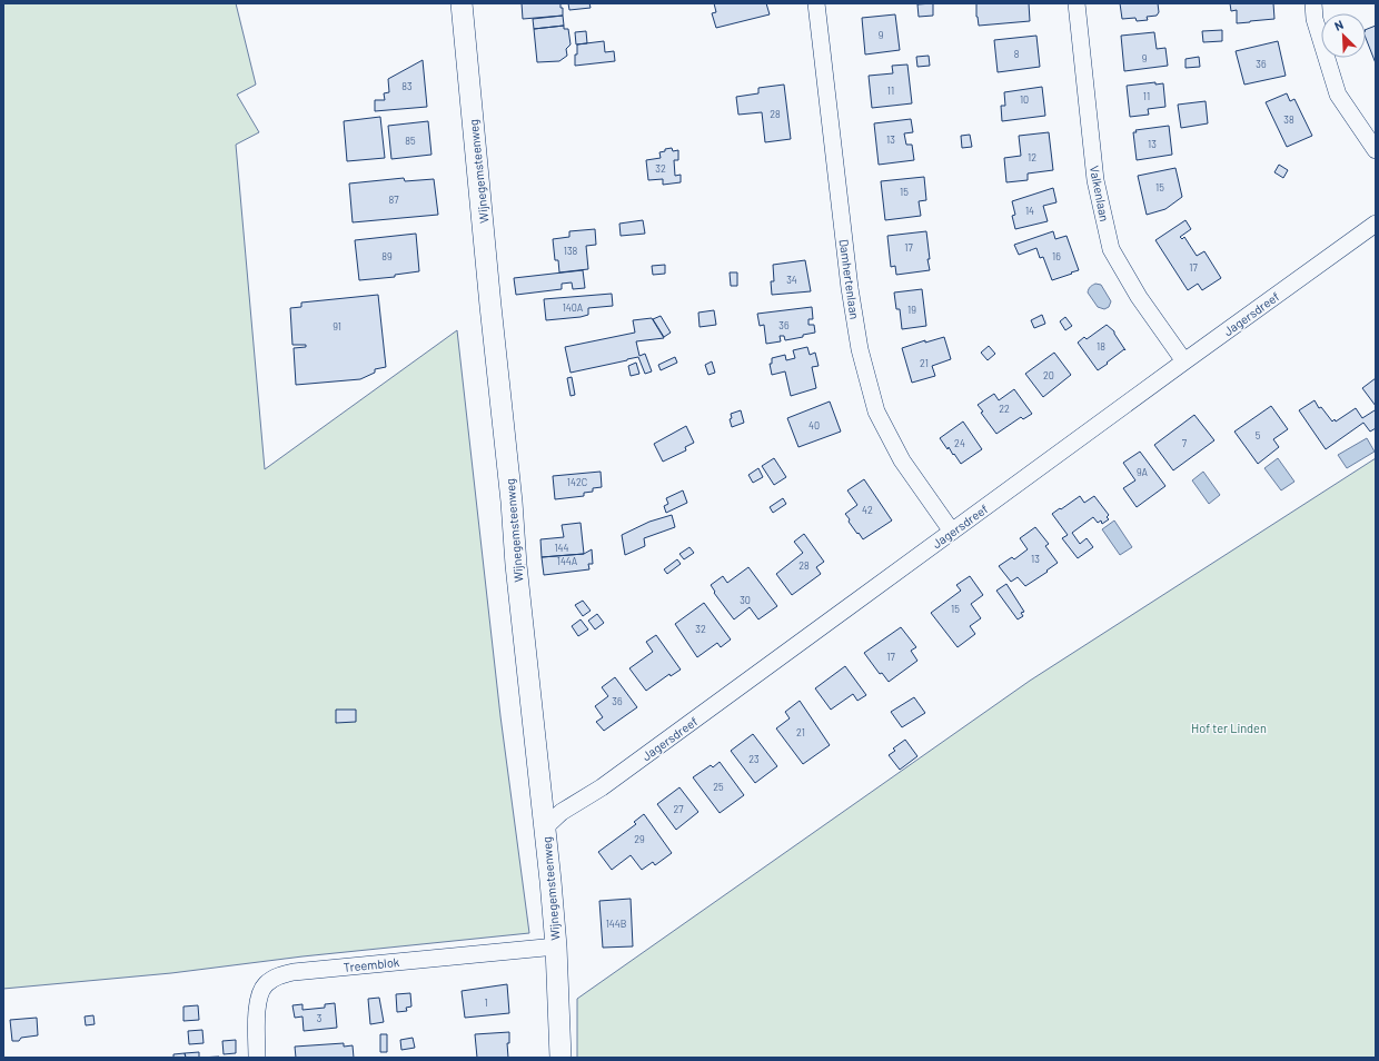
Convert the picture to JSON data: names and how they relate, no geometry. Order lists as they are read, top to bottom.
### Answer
{
  "streets": {
    "street": [
      "Wijnegemsteenweg",
      "Valkenlaan",
      "Damhertenlaan",
      "Jagersdreef",
      "Treemblok"
    ]
  },
  "crossings": [
    ["Wijnegemsteenweg", "Jagersdreef"],
    ["Wijnegemsteenweg", "Treemblok"],
    ["Valkenlaan", "Jagersdreef"],
    ["Damhertenlaan", "Jagersdreef"]
  ],
  "parks": ["Hof ter Linden"],
  "house_numbers": [
    "9",
    "8",
    "9",
    "36",
    "83",
    "11",
    "11",
    "10",
    "28",
    "38",
    "13",
    "85",
    "13",
    "12",
    "32",
    "15",
    "15",
    "87",
    "14",
    "17",
    "138",
    "89",
    "16",
    "17",
    "34",
    "140A",
    "19",
    "36",
    "91",
    "18",
    "21",
    "20",
    "22",
    "40",
    "5",
    "24",
    "7",
    "9A",
    "142C",
    "42",
    "144",
    "13",
    "144A",
    "28",
    "30",
    "15",
    "32",
    "17",
    "36",
    "21",
    "23",
    "25",
    "27",
    "29",
    "144B",
    "1",
    "3"
  ],
  "north": "top left"
}
